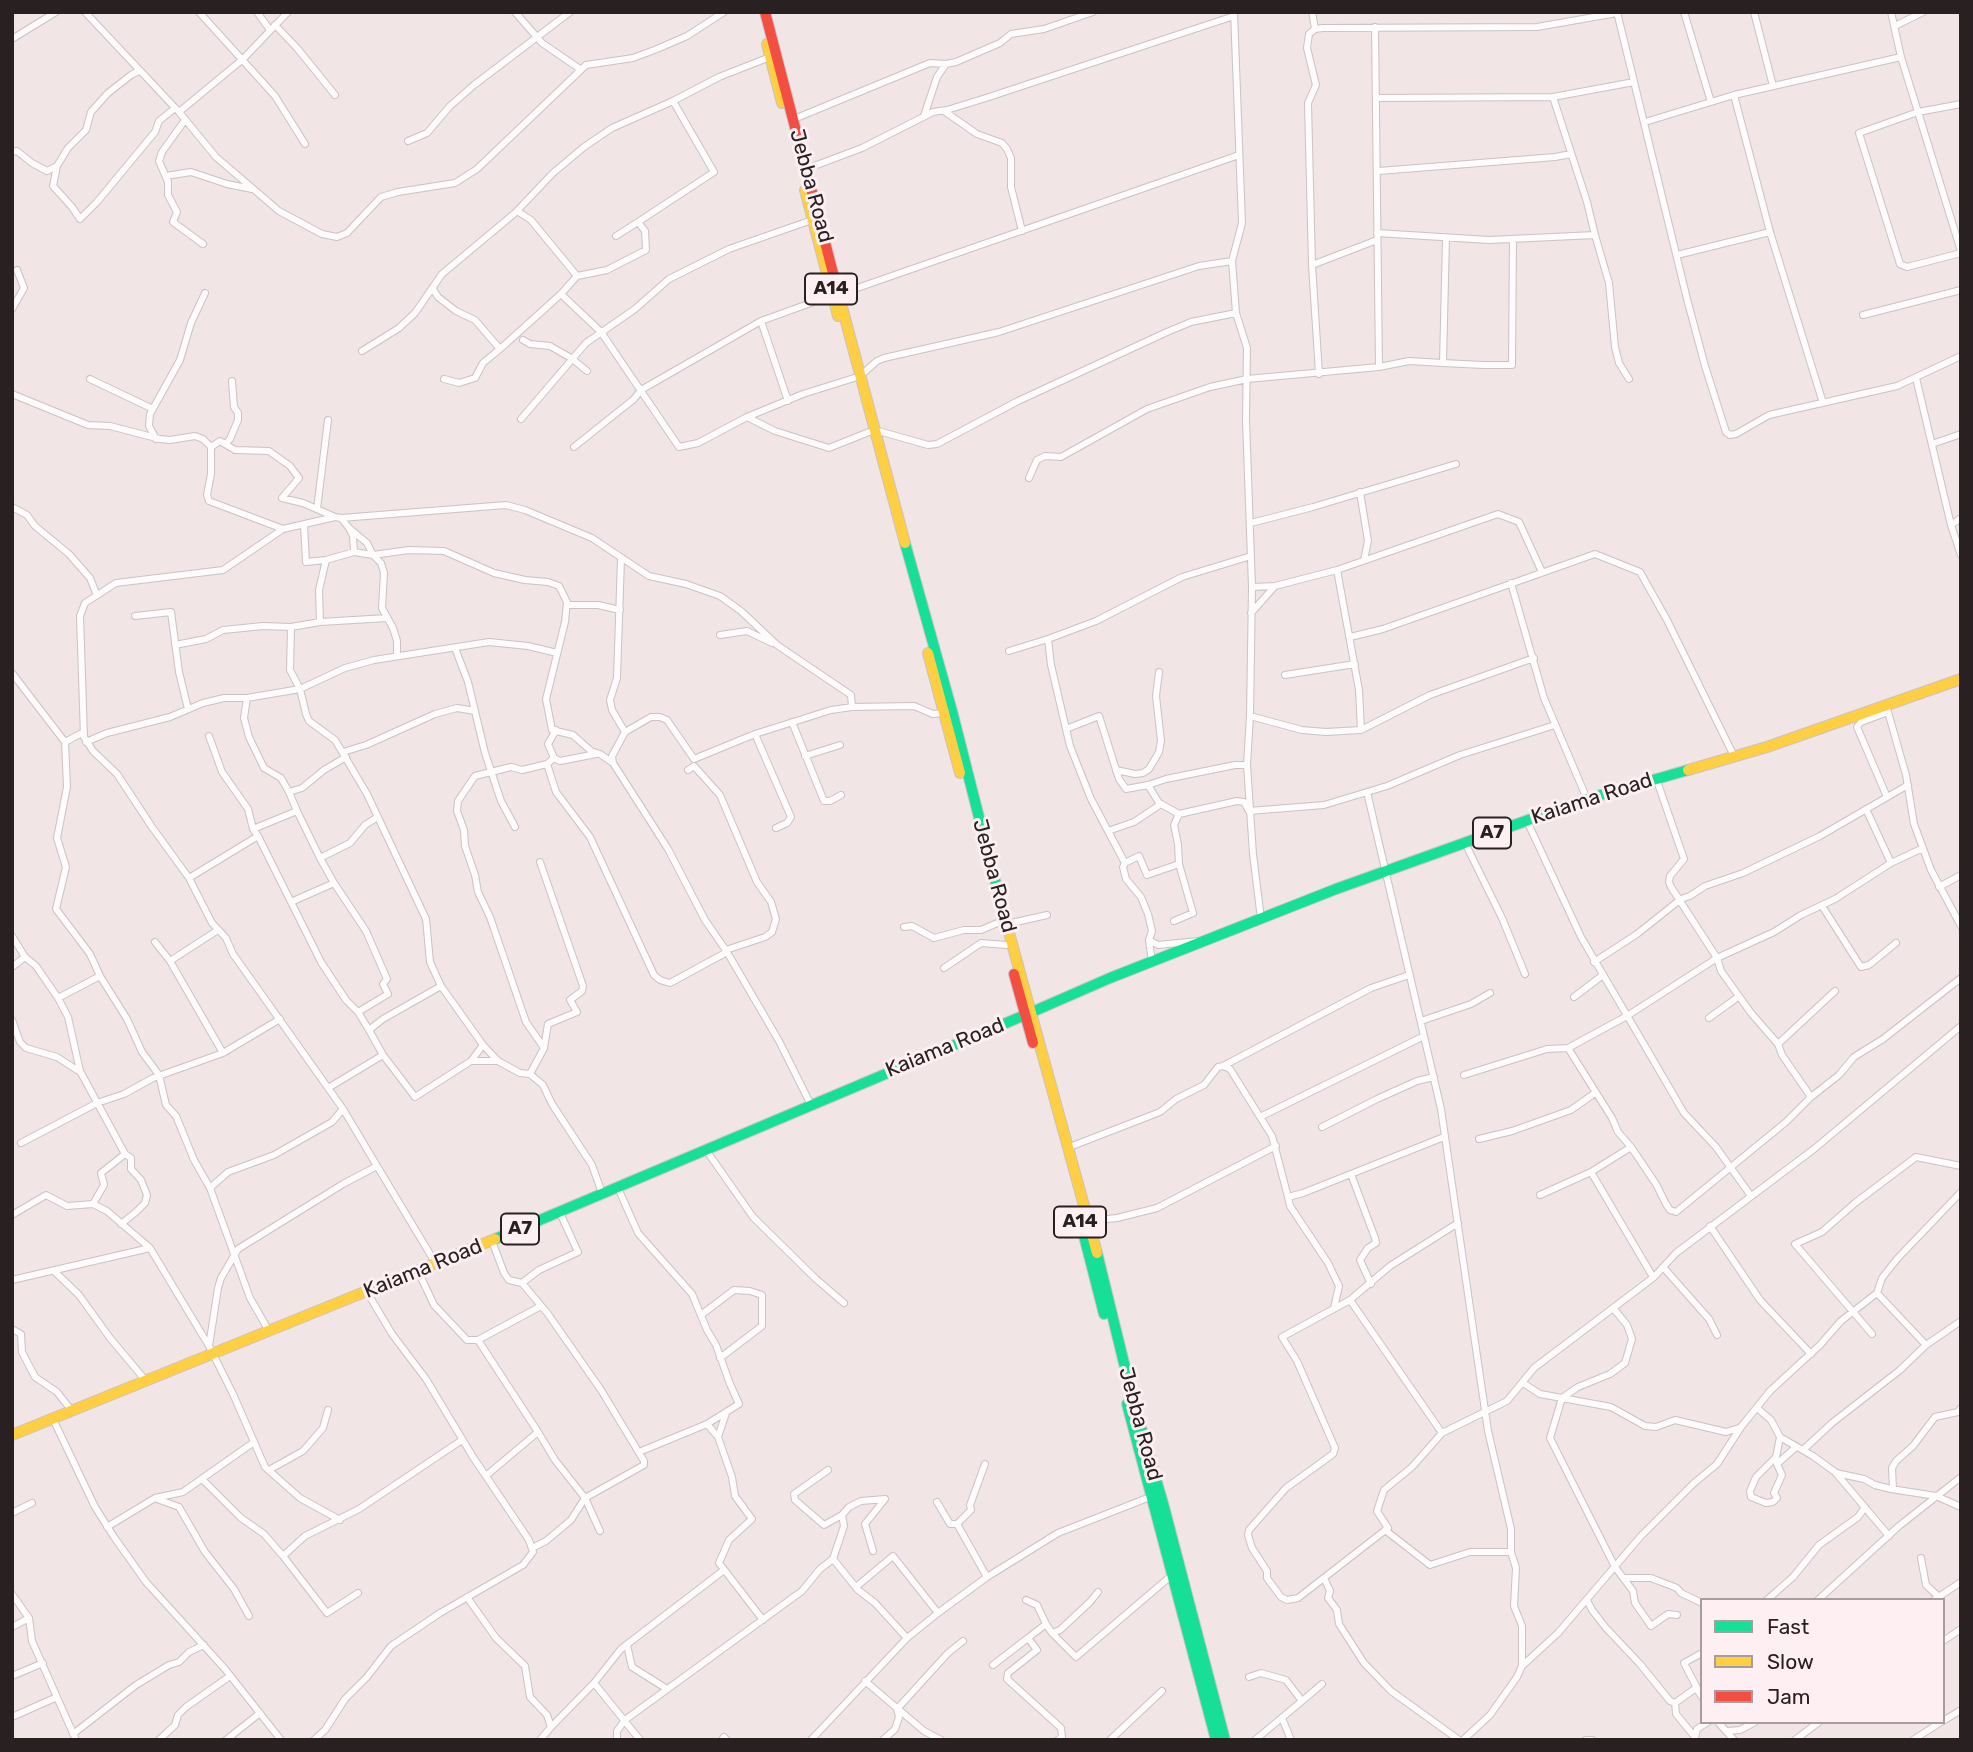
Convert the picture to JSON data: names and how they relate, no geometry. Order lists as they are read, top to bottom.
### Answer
{
  "streets": {
    "highway": [
      "Jebba Road",
      "A14",
      "Kaiama Road",
      "A7"
    ]
  },
  "crossings": [
    ["Jebba Road", "Kaiama Road"]
  ],
  "legend": ["Fast", "Slow", "Jam"]
}
